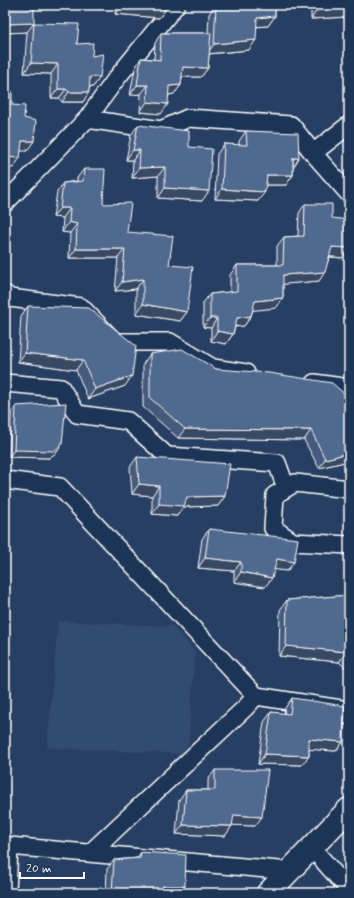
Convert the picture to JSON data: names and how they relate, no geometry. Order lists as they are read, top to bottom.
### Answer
{
  "scale_bar": "20 m"
}
